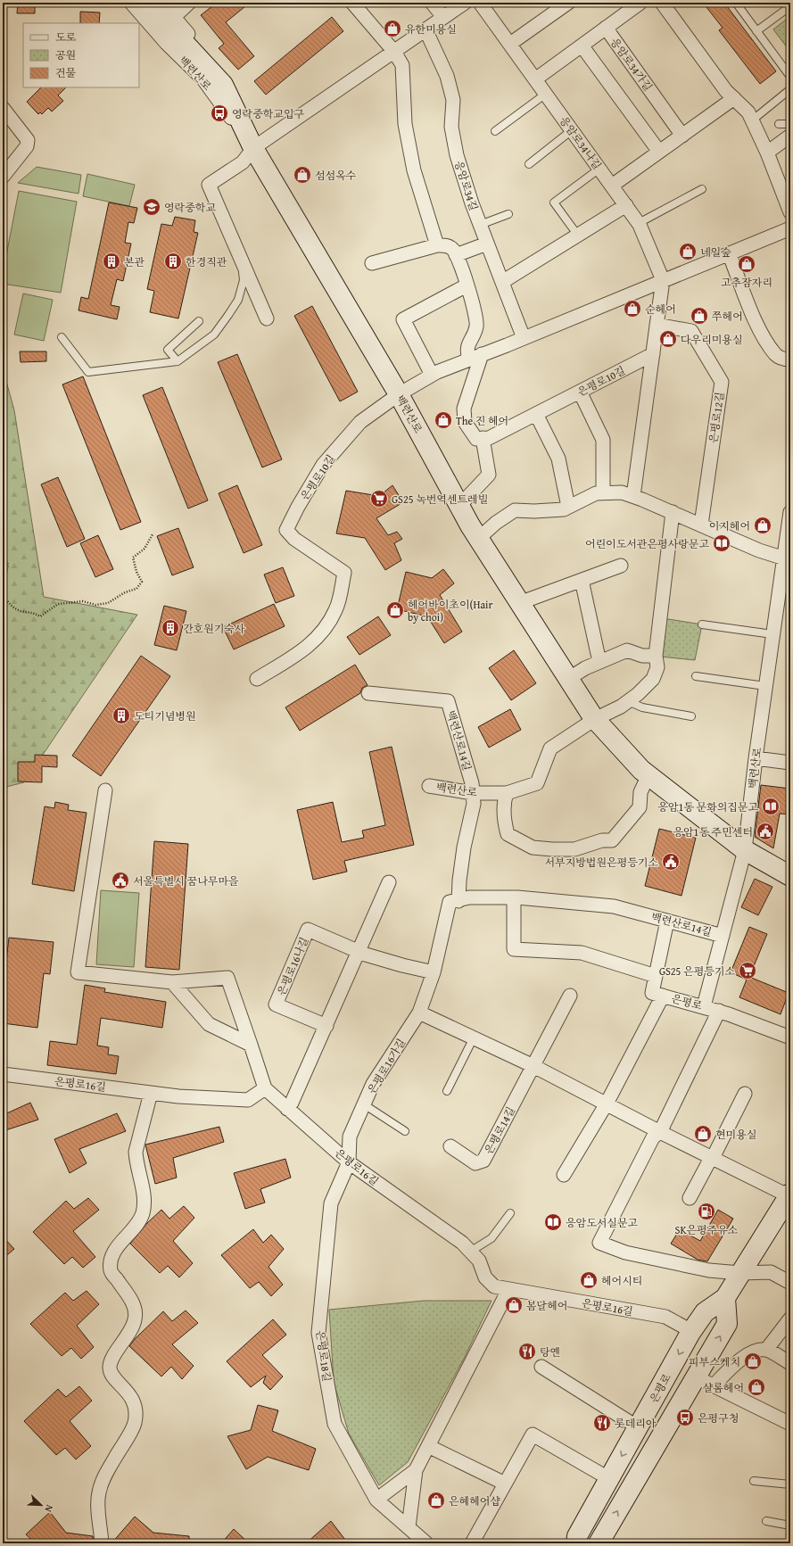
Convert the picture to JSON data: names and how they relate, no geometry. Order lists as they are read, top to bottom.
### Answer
{
  "streets": {
    "main road": ["백련산로", "은평로"],
    "street": [
      "응암로34가길",
      "응암로34나길",
      "응암로34길",
      "은평로10길",
      "은평로12길",
      "백련산로14길",
      "은평로16나길",
      "은평로16가길",
      "은평로16길",
      "은평로14길",
      "은평로18길"
    ]
  },
  "crossings": [
    ["백련산로", "은평로10길"],
    ["백련산로", "백련산로14길"],
    ["백련산로", "은평로"],
    ["응암로34나길", "은평로10길"],
    ["응암로34길", "은평로10길"],
    ["백련산로14길", "은평로16나길"],
    ["백련산로14길", "은평로"],
    ["백련산로14길", "은평로16가길"],
    ["은평로16나길", "은평로16가길"],
    ["은평로", "은평로16길"],
    ["은평로16가길", "은평로16길"],
    ["은평로16가길", "은평로18길"],
    ["은평로16길", "은평로18길"]
  ],
  "places": {
    "shop": [
      "유한미용실",
      "섬섬옥수",
      "네일숲",
      "고추잠자리",
      "순헤어",
      "쭈헤어",
      "다우리미용실",
      "The 진 헤어",
      "이지헤어",
      "헤어바이초이(Hair by choi)",
      "현미용실",
      "헤어시티",
      "봄날헤어",
      "피부스케치",
      "샬롬헤어",
      "은혜헤어샵"
    ],
    "bus stop": ["영락중학교입구", "은평구청"],
    "school or university": ["영락중학교"],
    "building": [
      "본관",
      "한경직관",
      "간호원기숙사",
      "도티기념병원"
    ],
    "supermarket": ["GS25 녹번역센트레빌", "GS25 은평등기소"],
    "library": ["어린이도서관은평사랑문고", "응암1동 문화의집문고", "응암도서실문고"],
    "public building": ["응암1동 주민센터", "서부지방법원은평등기소", "서울특별시 꿈나무마을"],
    "fuel station": ["SK은평주유소"],
    "restaurant": ["탕옌", "롯데리아"]
  },
  "legend": ["도로", "공원", "건물"],
  "north": "bottom right"
}
